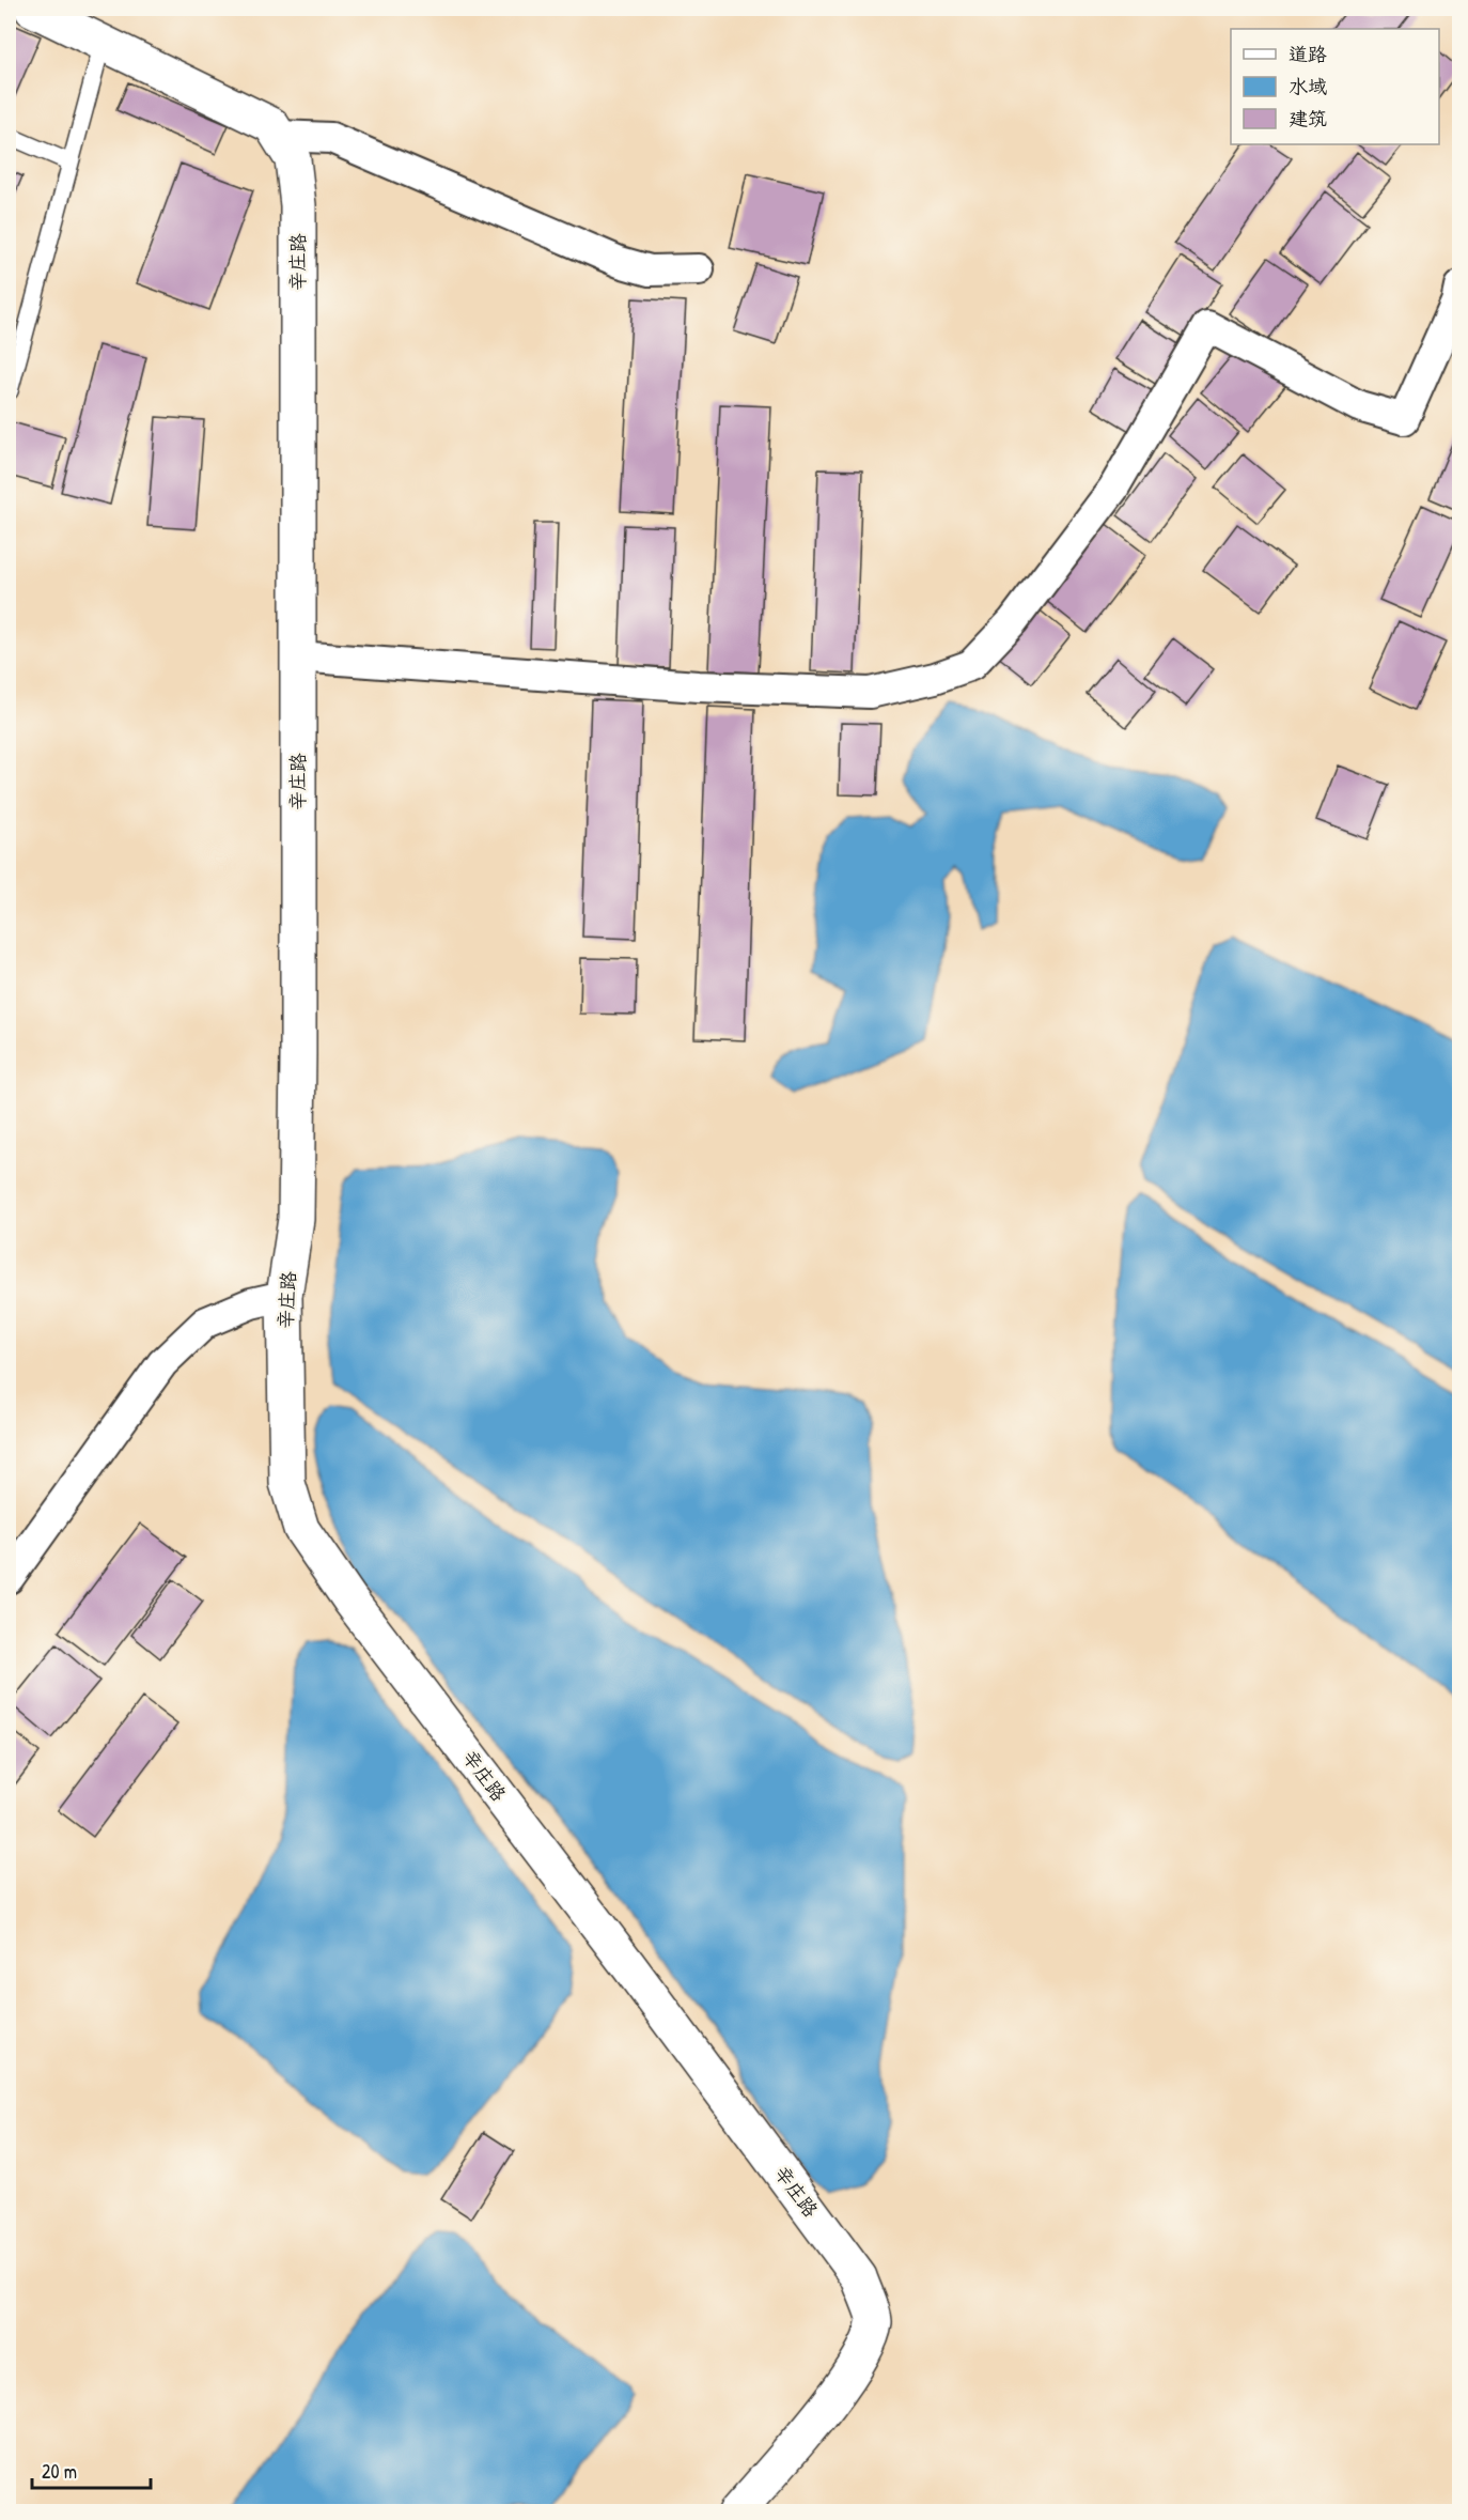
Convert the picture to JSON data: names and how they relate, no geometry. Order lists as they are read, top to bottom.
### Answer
{
  "streets": {
    "street": ["辛庄路"]
  },
  "legend": ["道路", "水域", "建筑"],
  "scale_bar": "20 m"
}
